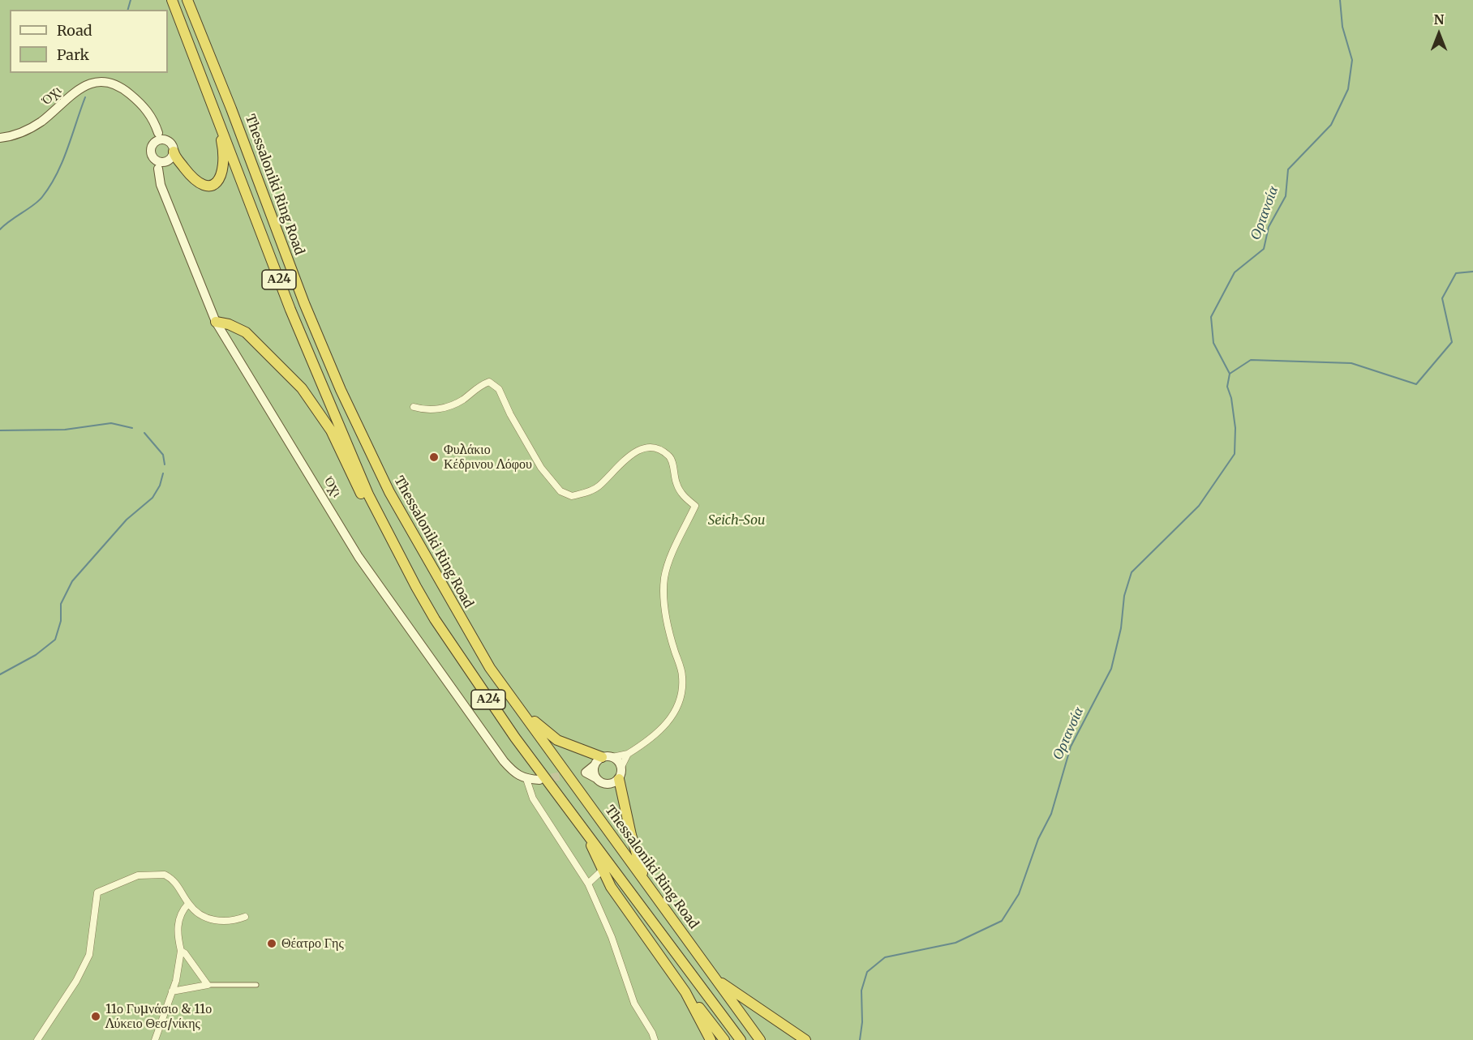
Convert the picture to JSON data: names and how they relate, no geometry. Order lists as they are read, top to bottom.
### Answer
{
  "streets": {
    "highway": ["Thessaloniki Ring Road", "Α24"],
    "main road": ["Όχι"]
  },
  "water": ["Ορτανσία"],
  "parks": ["Seich-Sou"],
  "places": ["Φυλάκιο Κέδρινου Λόφου", "Θέατρο Γης", "11ο Γυμνάσιο & 11ο Λύκειο Θεσ/νίκης"],
  "legend": ["Road", "Park"],
  "north": "top"
}
